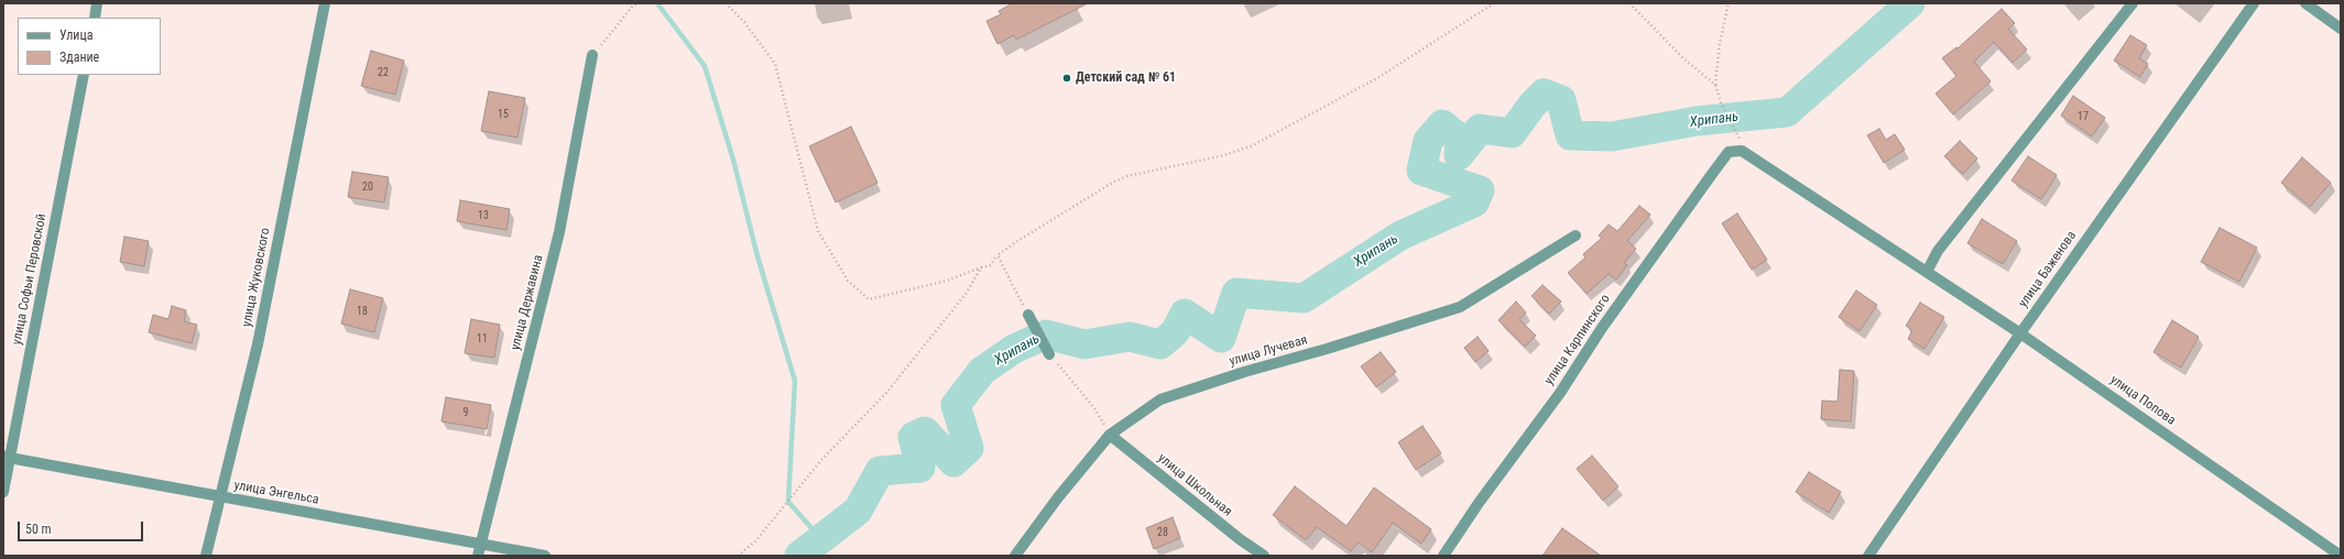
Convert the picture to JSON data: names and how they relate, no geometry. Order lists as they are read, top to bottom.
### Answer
{
  "streets": {
    "street": [
      "улица Баженова",
      "улица Жуковского",
      "улица Софьи Перовской",
      "улица Державина",
      "улица Карпинского",
      "улица Лучевая",
      "улица Попова",
      "улица Школьная",
      "улица Энгельса"
    ]
  },
  "crossings": [
    ["улица Баженова", "улица Попова"],
    ["улица Жуковского", "улица Энгельса"],
    ["улица Софьи Перовской", "улица Энгельса"],
    ["улица Державина", "улица Энгельса"],
    ["улица Карпинского", "улица Попова"],
    ["улица Лучевая", "улица Школьная"]
  ],
  "water": ["Хрипань"],
  "places": ["Детский сад № 61"],
  "house_numbers": [
    "22",
    "15",
    "17",
    "20",
    "13",
    "18",
    "11",
    "9",
    "28"
  ],
  "legend": ["Улица", "Здание"],
  "scale_bar": "50 m"
}
